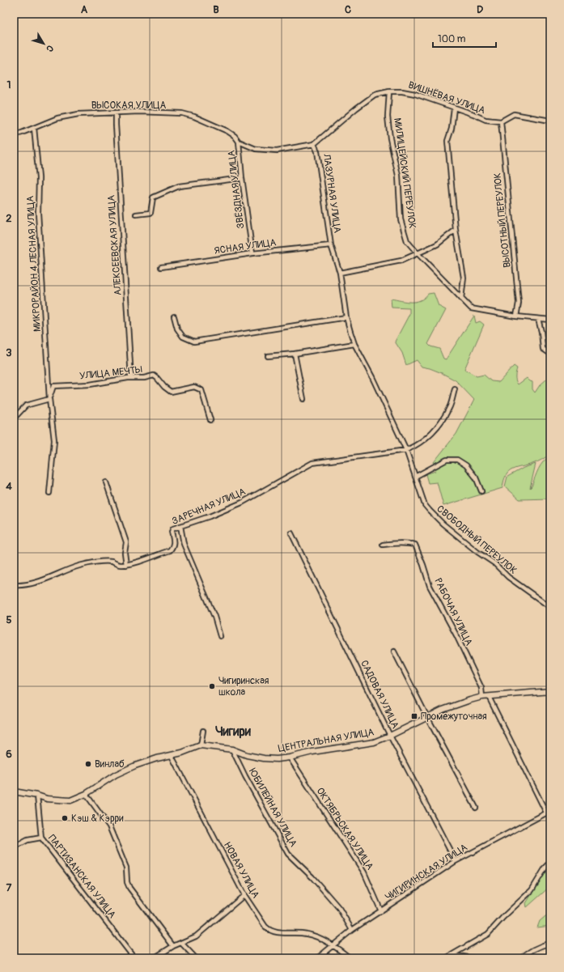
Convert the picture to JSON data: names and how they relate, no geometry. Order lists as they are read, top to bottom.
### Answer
{
  "streets": {
    "street": [
      "ВИШНЁВАЯ УЛИЦА",
      "ВЫСОКАЯ УЛИЦА",
      "МИЛИЦЕЙСКИЙ ПЕРЕУЛОК",
      "ЗВЁЗДНАЯ УЛИЦА",
      "ЛАЗУРНАЯ УЛИЦА",
      "ВЫСОТНЫЙ ПЕРЕУЛОК",
      "АЛЕКСЕЕВСКАЯ УЛИЦА",
      "ЯСНАЯ УЛИЦА",
      "МИКРОРАЙОН 4 ЛЕСНАЯ УЛИЦА",
      "УЛИЦА МЕЧТЫ",
      "ЗАРЕЧНАЯ УЛИЦА",
      "СВОБОДНЫЙ ПЕРЕУЛОК",
      "РАБОЧАЯ УЛИЦА",
      "САДОВАЯ УЛИЦА",
      "ЦЕНТРАЛЬНАЯ УЛИЦА",
      "ЮБИЛЕЙНАЯ УЛИЦА",
      "ОКТЯБРЬСКАЯ УЛИЦА",
      "НОВАЯ УЛИЦА",
      "ЧИГИРИНСКАЯ УЛИЦА",
      "ПАРТИЗАНСКАЯ УЛИЦА"
    ]
  },
  "crossings": [
    ["ВИШНЁВАЯ УЛИЦА", "МИЛИЦЕЙСКИЙ ПЕРЕУЛОК"],
    ["ВИШНЁВАЯ УЛИЦА", "ЛАЗУРНАЯ УЛИЦА"],
    ["ВИШНЁВАЯ УЛИЦА", "ВЫСОТНЫЙ ПЕРЕУЛОК"],
    ["ВЫСОКАЯ УЛИЦА", "ЗВЁЗДНАЯ УЛИЦА"],
    ["ВЫСОКАЯ УЛИЦА", "АЛЕКСЕЕВСКАЯ УЛИЦА"],
    ["ВЫСОКАЯ УЛИЦА", "МИКРОРАЙОН 4 ЛЕСНАЯ УЛИЦА"],
    ["МИЛИЦЕЙСКИЙ ПЕРЕУЛОК", "ВЫСОТНЫЙ ПЕРЕУЛОК"],
    ["ЗВЁЗДНАЯ УЛИЦА", "ЯСНАЯ УЛИЦА"],
    ["ЛАЗУРНАЯ УЛИЦА", "ЯСНАЯ УЛИЦА"],
    ["АЛЕКСЕЕВСКАЯ УЛИЦА", "УЛИЦА МЕЧТЫ"],
    ["МИКРОРАЙОН 4 ЛЕСНАЯ УЛИЦА", "УЛИЦА МЕЧТЫ"],
    ["ЗАРЕЧНАЯ УЛИЦА", "СВОБОДНЫЙ ПЕРЕУЛОК"],
    ["РАБОЧАЯ УЛИЦА", "ЦЕНТРАЛЬНАЯ УЛИЦА"],
    ["САДОВАЯ УЛИЦА", "ЦЕНТРАЛЬНАЯ УЛИЦА"],
    ["САДОВАЯ УЛИЦА", "ЧИГИРИНСКАЯ УЛИЦА"],
    ["ЦЕНТРАЛЬНАЯ УЛИЦА", "ЮБИЛЕЙНАЯ УЛИЦА"],
    ["ЦЕНТРАЛЬНАЯ УЛИЦА", "ОКТЯБРЬСКАЯ УЛИЦА"],
    ["ЦЕНТРАЛЬНАЯ УЛИЦА", "НОВАЯ УЛИЦА"],
    ["ЦЕНТРАЛЬНАЯ УЛИЦА", "ПАРТИЗАНСКАЯ УЛИЦА"],
    ["ЮБИЛЕЙНАЯ УЛИЦА", "ЧИГИРИНСКАЯ УЛИЦА"],
    ["ОКТЯБРЬСКАЯ УЛИЦА", "ЧИГИРИНСКАЯ УЛИЦА"],
    ["НОВАЯ УЛИЦА", "ЧИГИРИНСКАЯ УЛИЦА"]
  ],
  "districts": ["Чигири"],
  "places": {
    "other": ["Чигиринская школа", "Винлаб", "Кэш & Кэрри"],
    "transit": ["Промежуточная"]
  },
  "scale_bar": "100 m",
  "north": "bottom right",
  "grid": {
    "columns": [
      "A",
      "B",
      "C",
      "D"
    ],
    "rows": [
      "1",
      "2",
      "3",
      "4",
      "5",
      "6",
      "7"
    ]
  }
}
